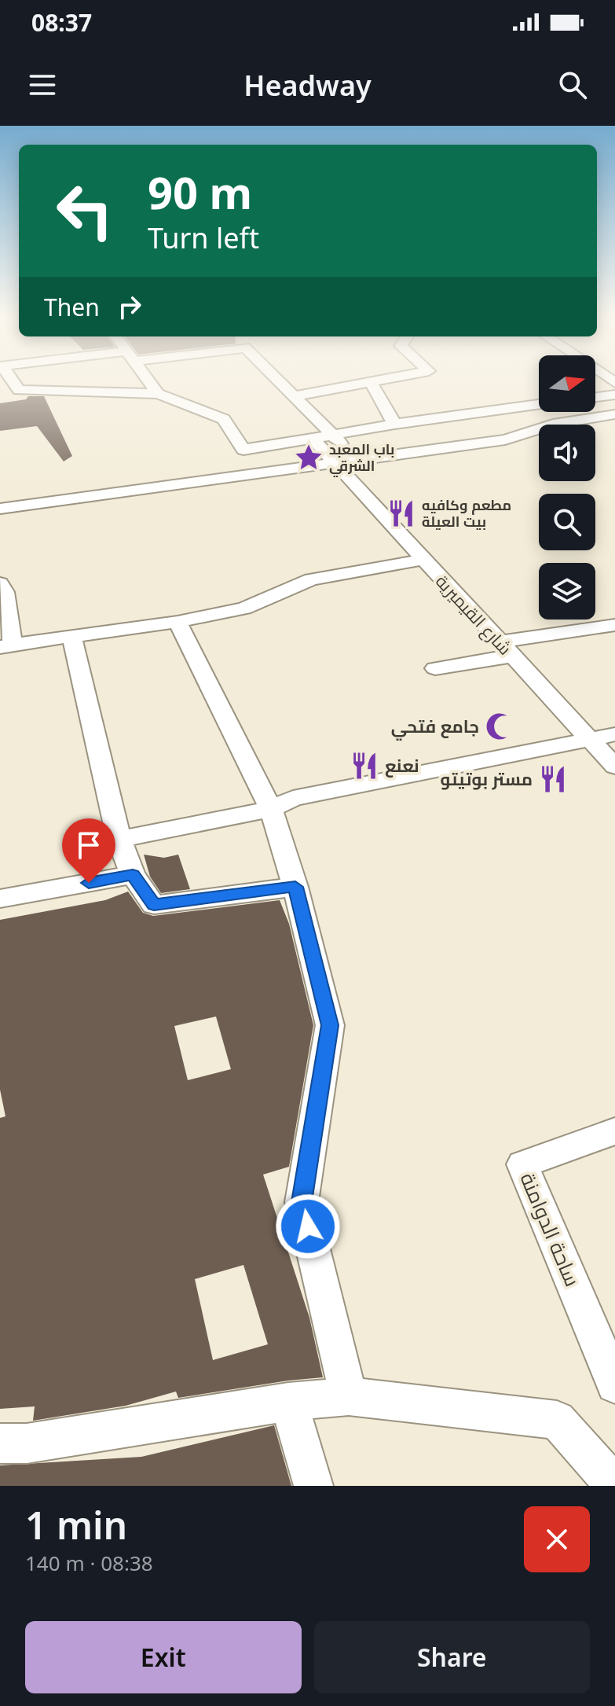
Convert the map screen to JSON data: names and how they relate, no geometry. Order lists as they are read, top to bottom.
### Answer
{
  "streets": {
    "street": ["شارع القيميرية", "ساحة الدوامنة"]
  },
  "places": {
    "place": ["باب المعبد الشرقي"],
    "restaurant": ["مطعم وكافيه بيت العيلة", "نعنع", "مستر بوتيتو"],
    "mosque": ["جامع فتحي"]
  },
  "north": "right",
  "page": {
    "status": "08:37",
    "header": "Headway",
    "turn": ["90 m", "Turn left"],
    "then": "Then",
    "heading": ["1 min", "140 m · 08:38"],
    "buttons": ["Exit", "Share"]
  }
}
